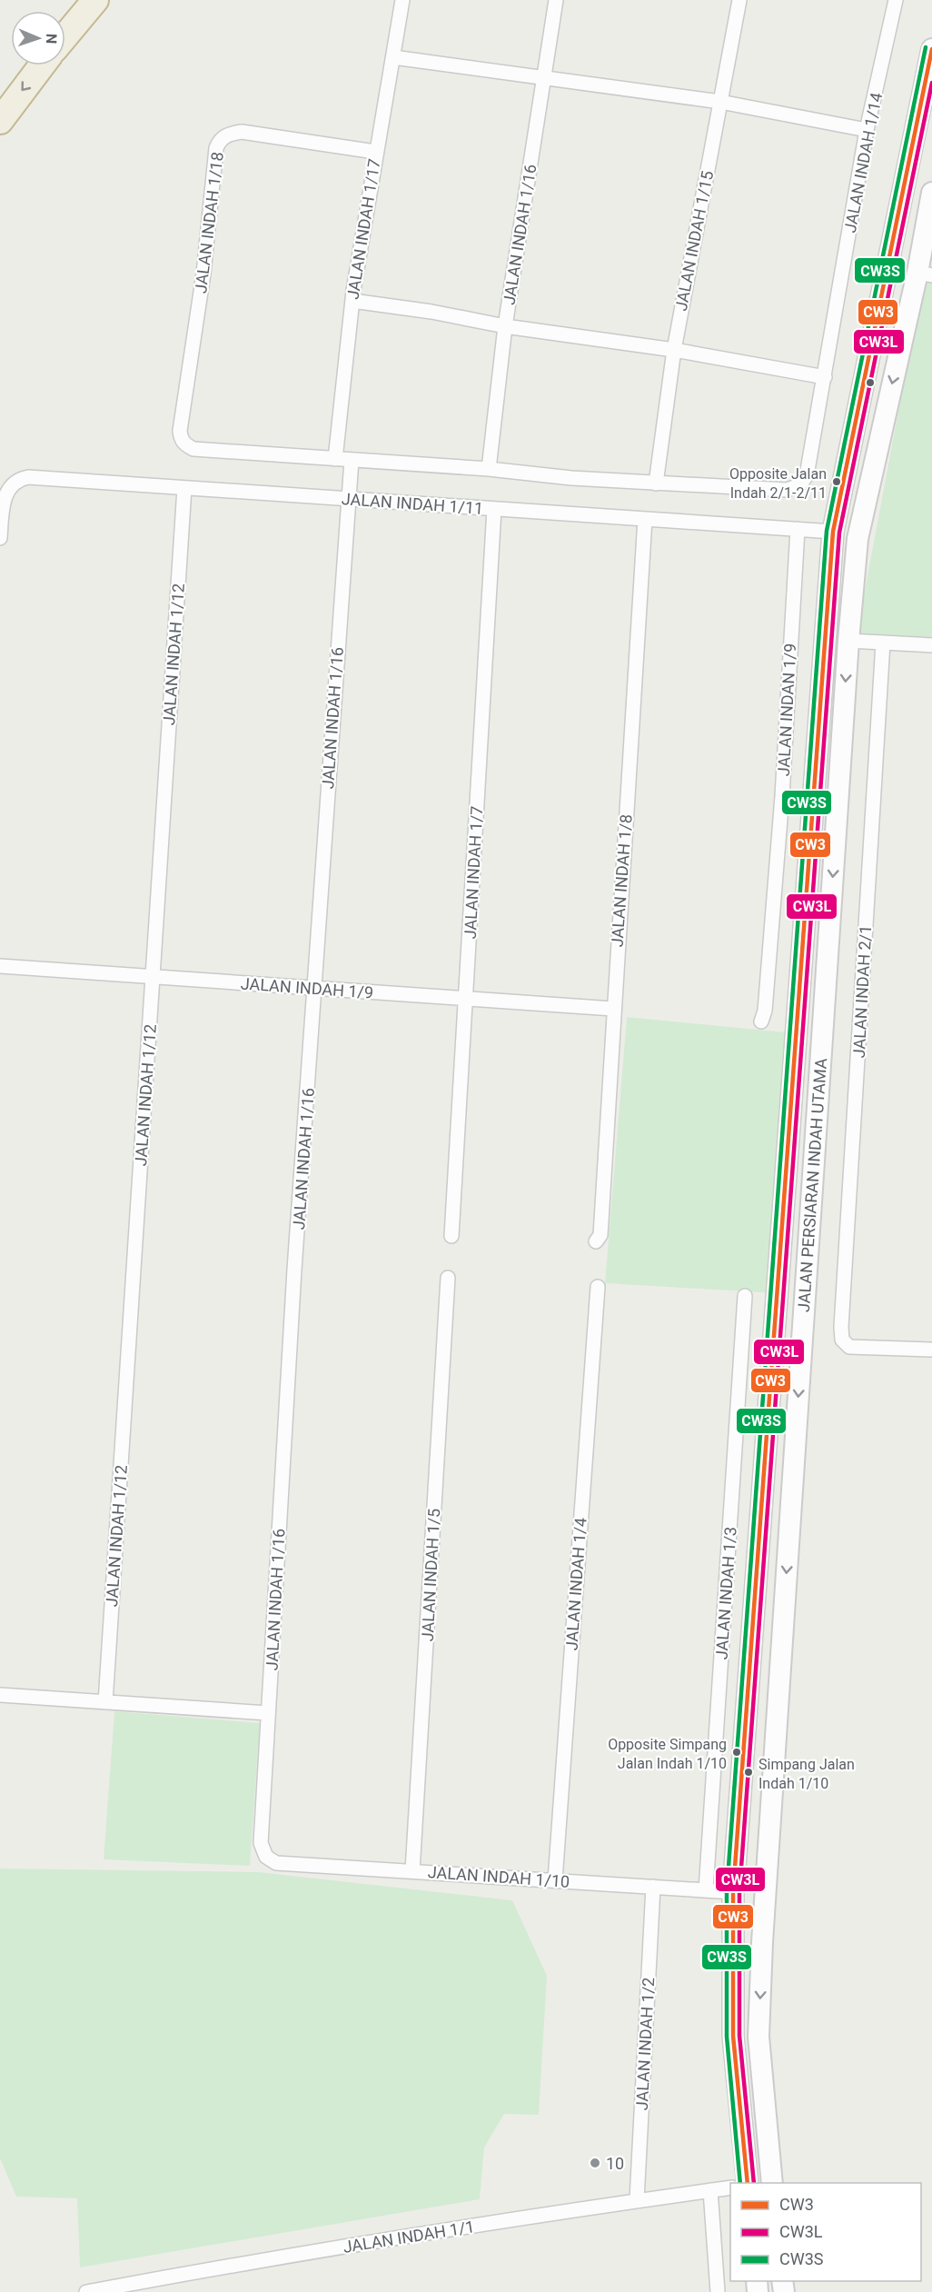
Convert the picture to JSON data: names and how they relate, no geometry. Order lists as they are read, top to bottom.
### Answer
{
  "streets": {
    "main road": ["JALAN PERSIARAN INDAH UTAMA"],
    "street": [
      "JALAN INDAH 1/14",
      "JALAN INDAH 1/18",
      "JALAN INDAH 1/17",
      "JALAN INDAH 1/16",
      "JALAN INDAH 1/15",
      "JALAN INDAH 1/11",
      "JALAN INDAH 1/12",
      "JALAN INDAN 1/9",
      "JALAN INDAH 1/7",
      "JALAN INDAH 1/8",
      "JALAN INDAH 1/9",
      "JALAN INDAH 2/1",
      "JALAN INDAH 1/5",
      "JALAN INDAH 1/4",
      "JALAN INDAH 1/3",
      "JALAN INDAH 1/10",
      "JALAN INDAH 1/2",
      "JALAN INDAH 1/1"
    ]
  },
  "crossings": [
    ["JALAN INDAH 1/14", "JALAN INDAH 1/15"],
    ["JALAN INDAH 1/18", "JALAN INDAH 1/17"],
    ["JALAN INDAH 1/16", "JALAN INDAH 1/11"],
    ["JALAN INDAH 1/16", "JALAN INDAH 1/9"],
    ["JALAN INDAH 1/16", "JALAN INDAH 1/10"],
    ["JALAN INDAH 1/11", "JALAN INDAH 1/12"],
    ["JALAN INDAH 1/11", "JALAN INDAN 1/9"],
    ["JALAN INDAH 1/11", "JALAN INDAH 1/7"],
    ["JALAN INDAH 1/11", "JALAN INDAH 1/8"],
    ["JALAN INDAH 1/11", "JALAN PERSIARAN INDAH UTAMA"],
    ["JALAN INDAH 1/12", "JALAN INDAH 1/9"],
    ["JALAN INDAH 1/7", "JALAN INDAH 1/9"],
    ["JALAN INDAH 1/8", "JALAN INDAH 1/9"],
    ["JALAN PERSIARAN INDAH UTAMA", "JALAN INDAH 1/10"],
    ["JALAN INDAH 1/5", "JALAN INDAH 1/10"],
    ["JALAN INDAH 1/4", "JALAN INDAH 1/10"],
    ["JALAN INDAH 1/3", "JALAN INDAH 1/10"],
    ["JALAN INDAH 1/10", "JALAN INDAH 1/2"],
    ["JALAN INDAH 1/2", "JALAN INDAH 1/1"]
  ],
  "places": [
    "Opposite Jalan Indah 2/1-2/11",
    "Opposite Simpang Jalan Indah 1/10",
    "Simpang Jalan Indah 1/10",
    "10"
  ],
  "lines": ["transit line CW3S", "transit line CW3", "transit line CW3L"],
  "legend": ["CW3", "CW3L", "CW3S"],
  "north": "right"
}
